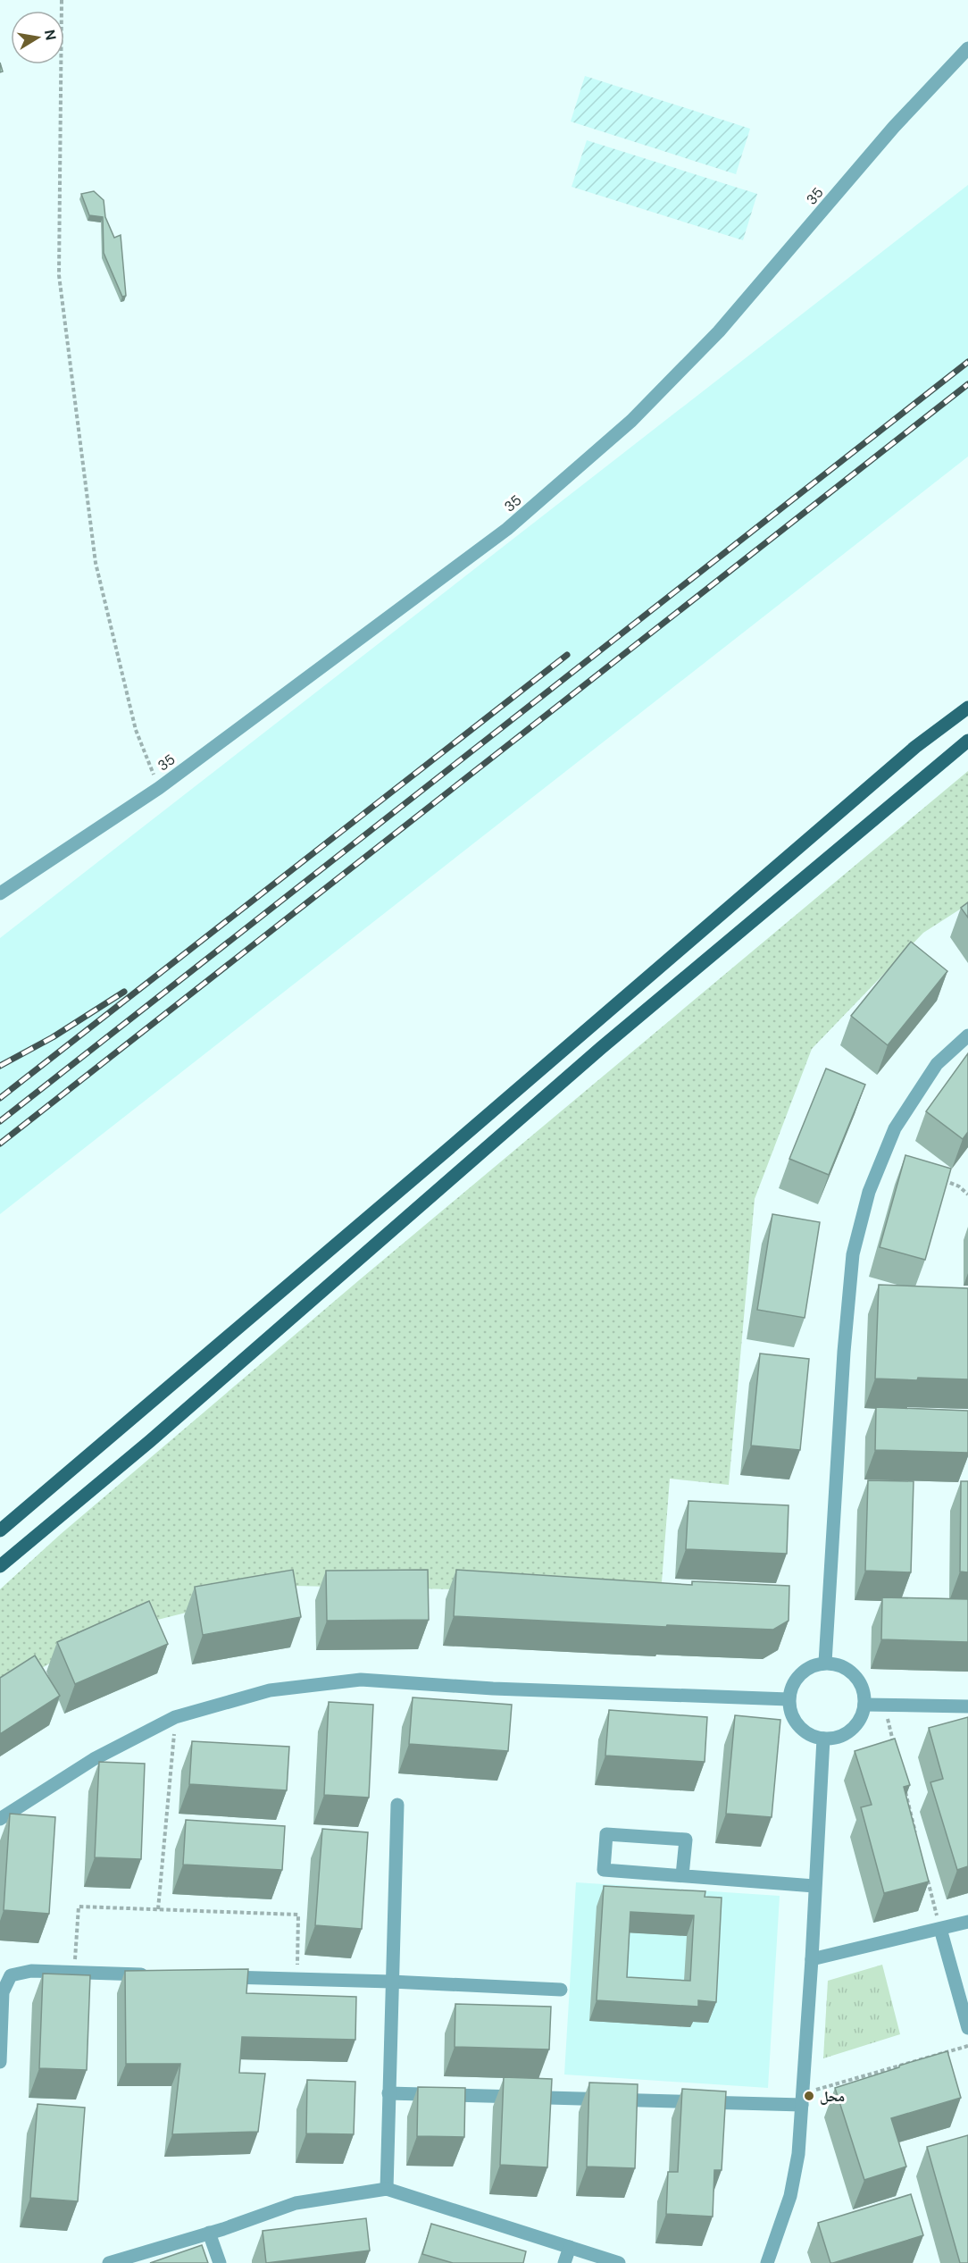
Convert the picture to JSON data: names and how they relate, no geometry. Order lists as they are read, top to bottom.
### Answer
{
  "streets": {
    "street": ["35"]
  },
  "places": ["محل"],
  "north": "right"
}
